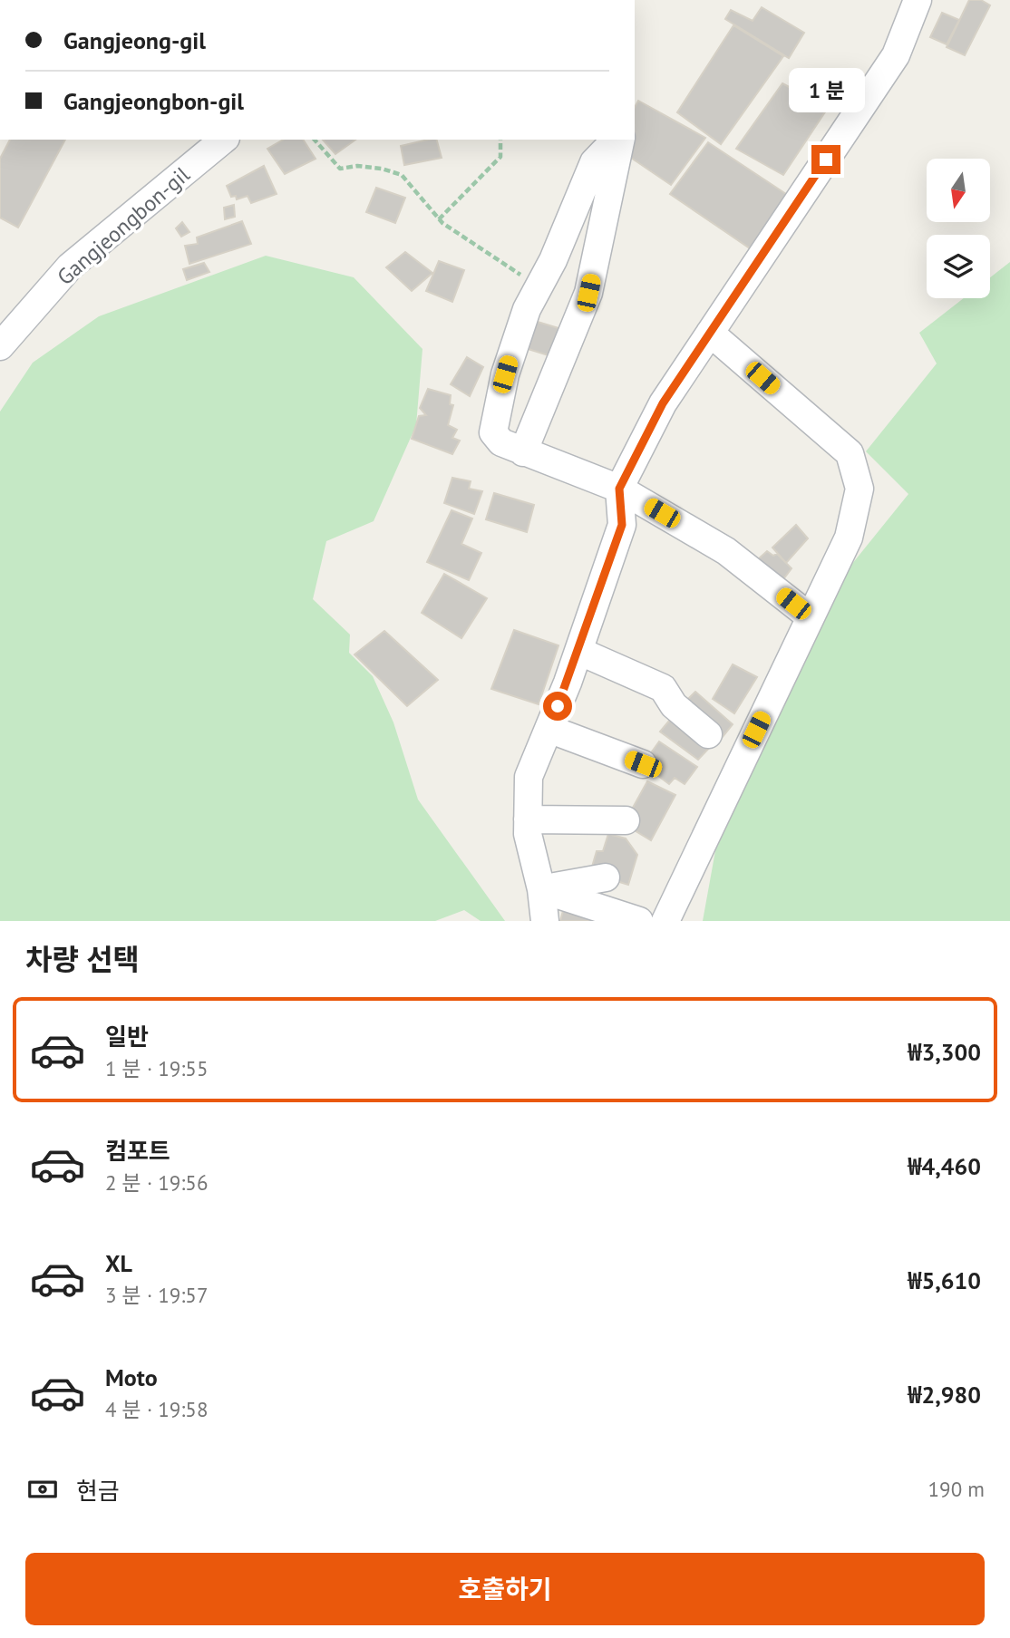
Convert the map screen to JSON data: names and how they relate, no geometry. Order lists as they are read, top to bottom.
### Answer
{
  "streets": {
    "street": ["Gangjeongbon-gil"]
  },
  "north": "bottom",
  "page": {
    "banner": ["Gangjeong-gil", "Gangjeongbon-gil"],
    "bubble": "1 분",
    "heading": "차량 선택",
    "list": [
      {
        "name": "일반",
        "note": "1 분 · 19:55",
        "value": "₩3,300"
      },
      {
        "name": "컴포트",
        "note": "2 분 · 19:56",
        "value": "₩4,460"
      },
      {
        "name": "XL",
        "note": "3 분 · 19:57",
        "value": "₩5,610"
      },
      {
        "name": "Moto",
        "note": "4 분 · 19:58",
        "value": "₩2,980"
      }
    ],
    "pay": ["현금", "190 m"],
    "buttons": "호출하기"
  }
}
